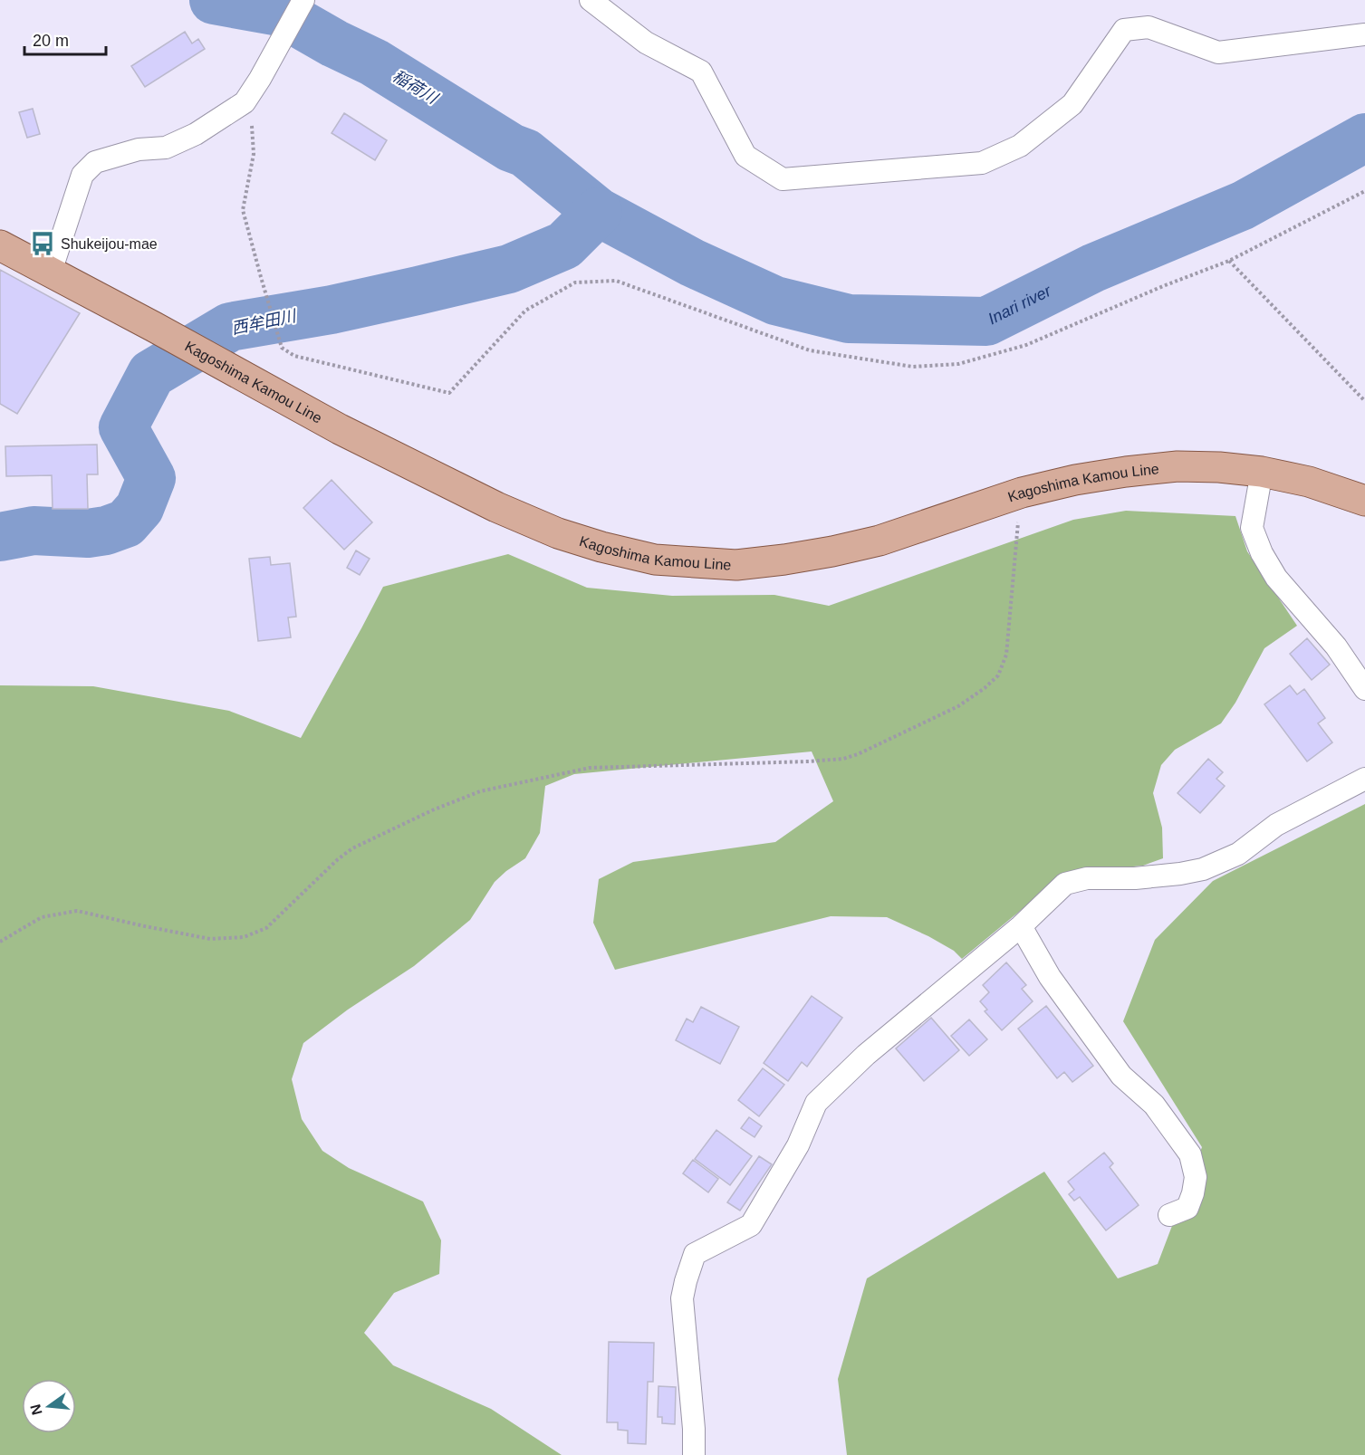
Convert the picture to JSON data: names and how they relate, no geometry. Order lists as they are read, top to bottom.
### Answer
{
  "streets": {
    "main road": ["Kagoshima Kamou Line"]
  },
  "water": ["稲荷川", "Inari river", "西牟田川"],
  "places": {
    "bus stop": ["Shukeijou-mae"]
  },
  "scale_bar": "20 m",
  "north": "left"
}
